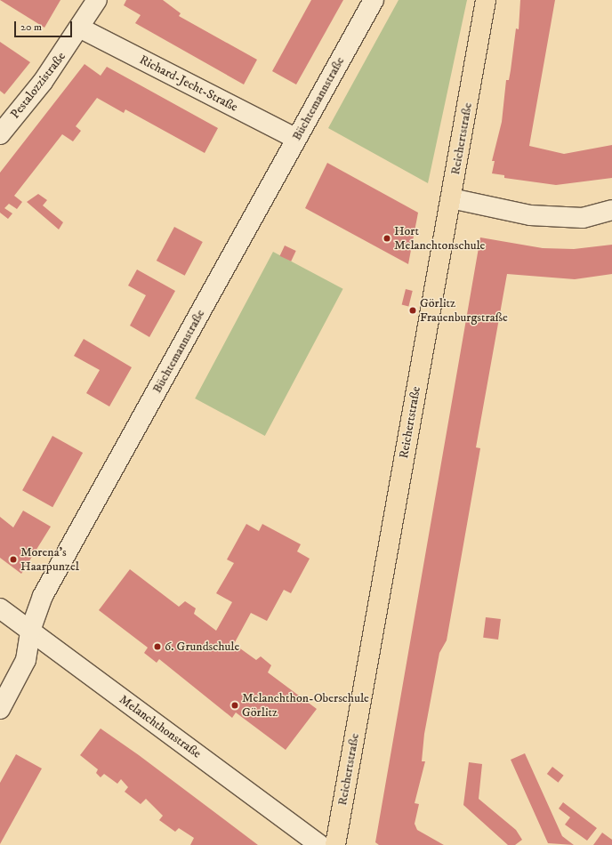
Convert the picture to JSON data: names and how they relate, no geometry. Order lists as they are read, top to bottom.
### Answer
{
  "streets": {
    "main road": ["Reichertstraße"],
    "street": [
      "Richard-Jecht-Straße",
      "Pestalozzistraße",
      "Büchtemannstraße",
      "Melanchthonstraße"
    ]
  },
  "crossings": [
    ["Richard-Jecht-Straße", "Pestalozzistraße"],
    ["Richard-Jecht-Straße", "Büchtemannstraße"],
    ["Büchtemannstraße", "Melanchthonstraße"]
  ],
  "places": [
    "Hort Melanchtonschule",
    "Görlitz Frauenburgstraße",
    "Morena's Haarpunzel",
    "6. Grundschule",
    "Melanchthon-Oberschule Görlitz"
  ],
  "scale_bar": "20 m"
}
